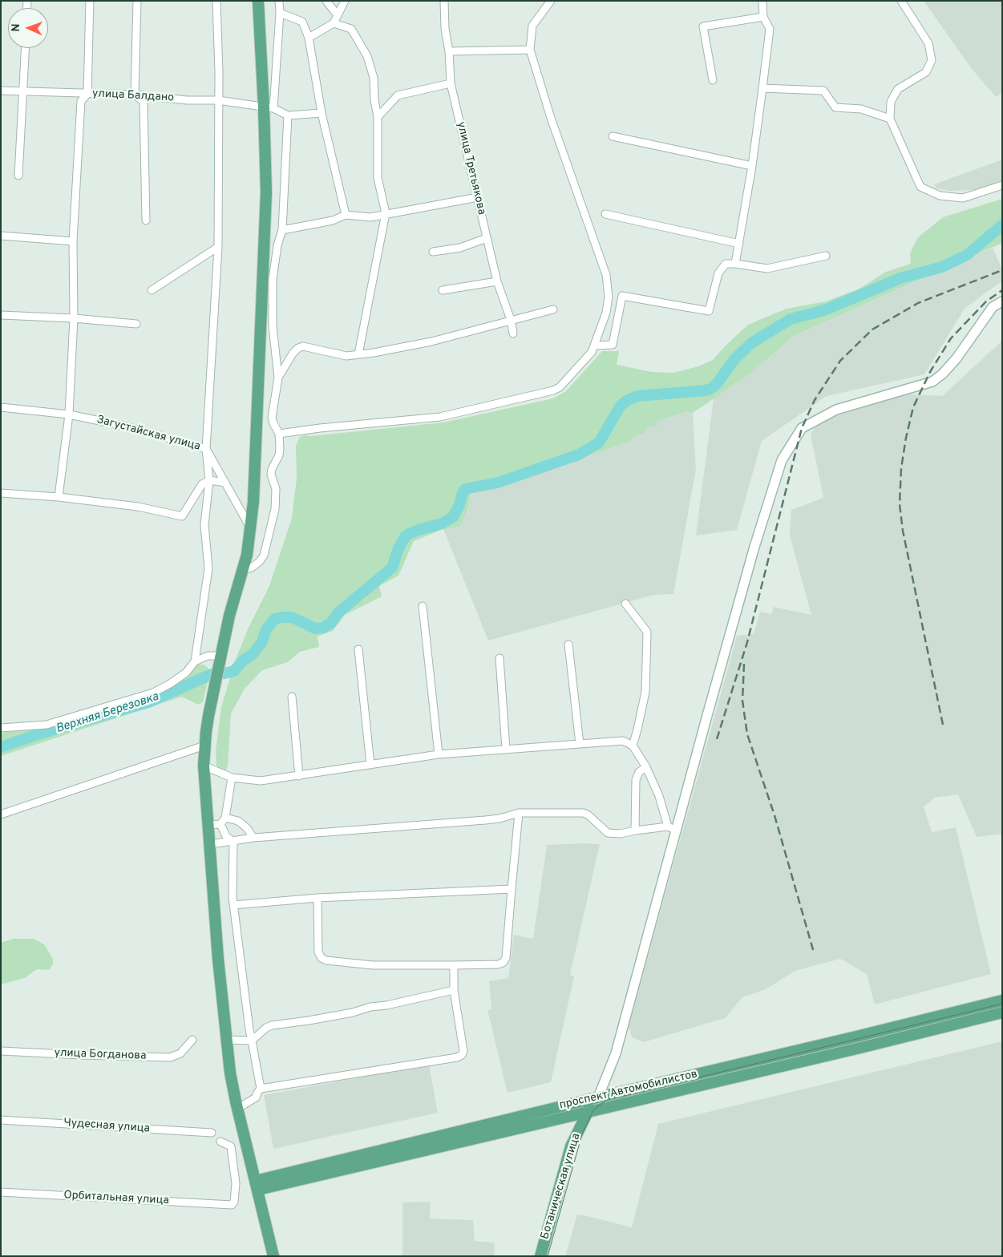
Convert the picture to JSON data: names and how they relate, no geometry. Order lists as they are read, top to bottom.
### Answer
{
  "streets": {
    "main road": ["проспект Автомобилистов", "Ботаническая улица"],
    "street": [
      "улица Балдано",
      "улица Третьякова",
      "Загустайская улица",
      "улица Богданова",
      "Чудесная улица",
      "Орбитальная улица"
    ]
  },
  "crossings": [
    ["проспект Автомобилистов", "Ботаническая улица"]
  ],
  "water": ["Верхняя Березовка"],
  "north": "left"
}
